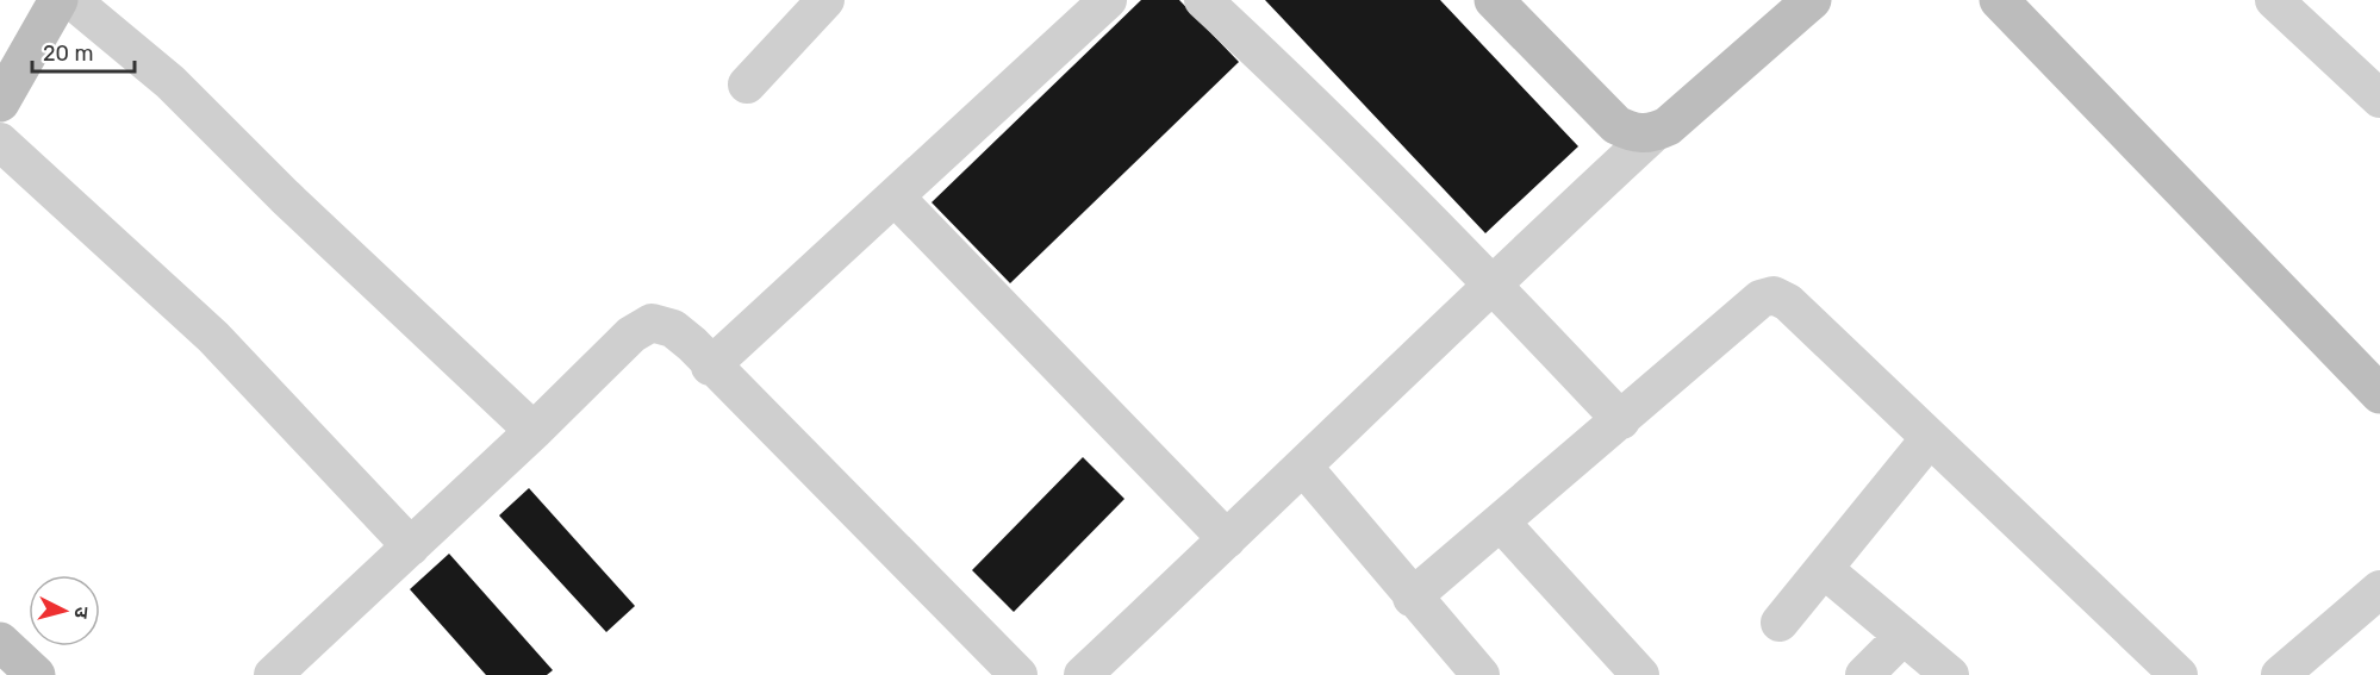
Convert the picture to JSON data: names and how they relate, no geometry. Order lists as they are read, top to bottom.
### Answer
{
  "scale_bar": "20 m",
  "north": "right"
}
